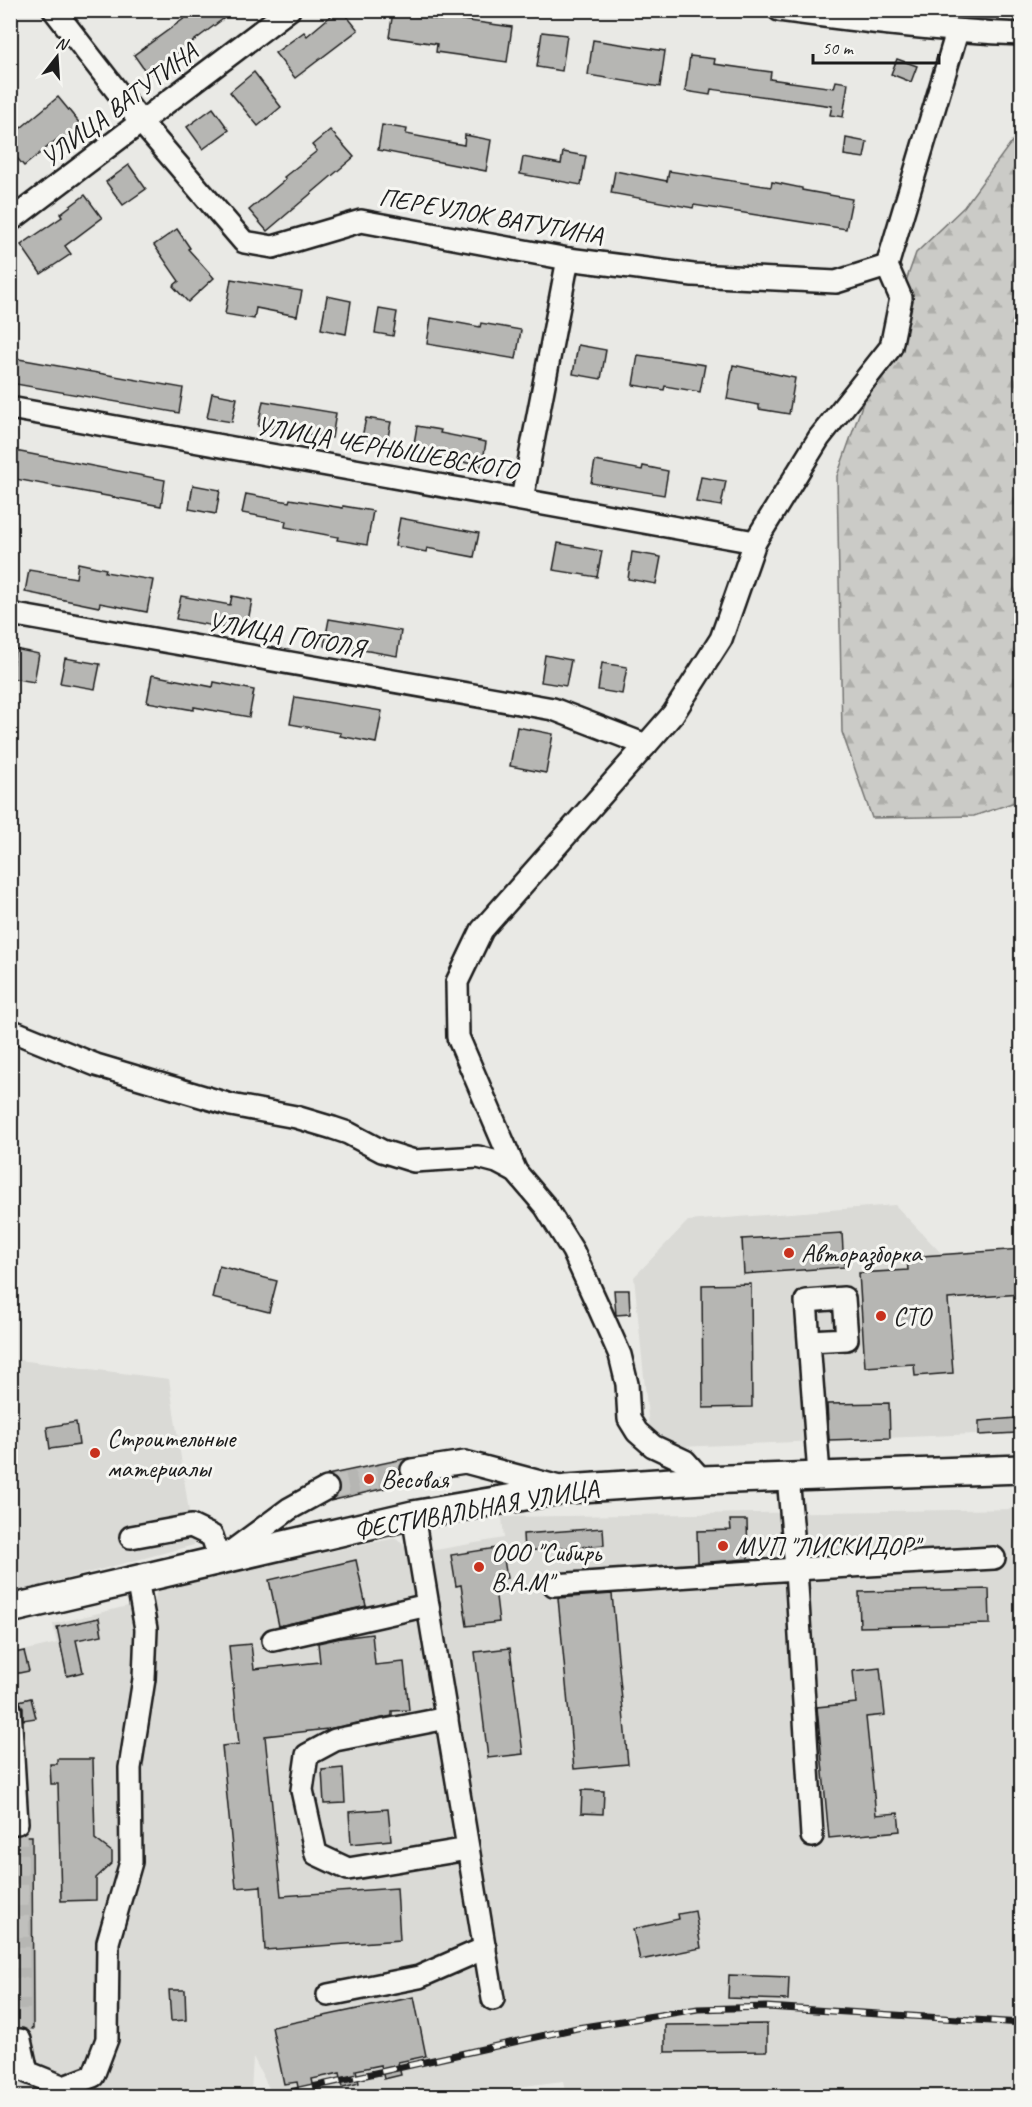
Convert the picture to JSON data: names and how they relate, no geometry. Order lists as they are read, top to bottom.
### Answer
{
  "streets": {
    "main road": ["ФЕСТИВАЛЬНАЯ УЛИЦА"],
    "street": [
      "УЛИЦА ВАТУТИНА",
      "ПЕРЕУЛОК ВАТУТИНА",
      "УЛИЦА ЧЕРНЫШЕВСКОГО",
      "УЛИЦА ГОГОЛЯ"
    ]
  },
  "crossings": [
    ["УЛИЦА ВАТУТИНА", "ПЕРЕУЛОК ВАТУТИНА"]
  ],
  "places": [
    "Авторазборка",
    "СТО",
    "Строительные материалы",
    "Весовая",
    "МУП \"ЛИСКИДОР\"",
    "ООО \"Сибирь В.А.М\""
  ],
  "scale_bar": "50 m",
  "north": "top"
}
